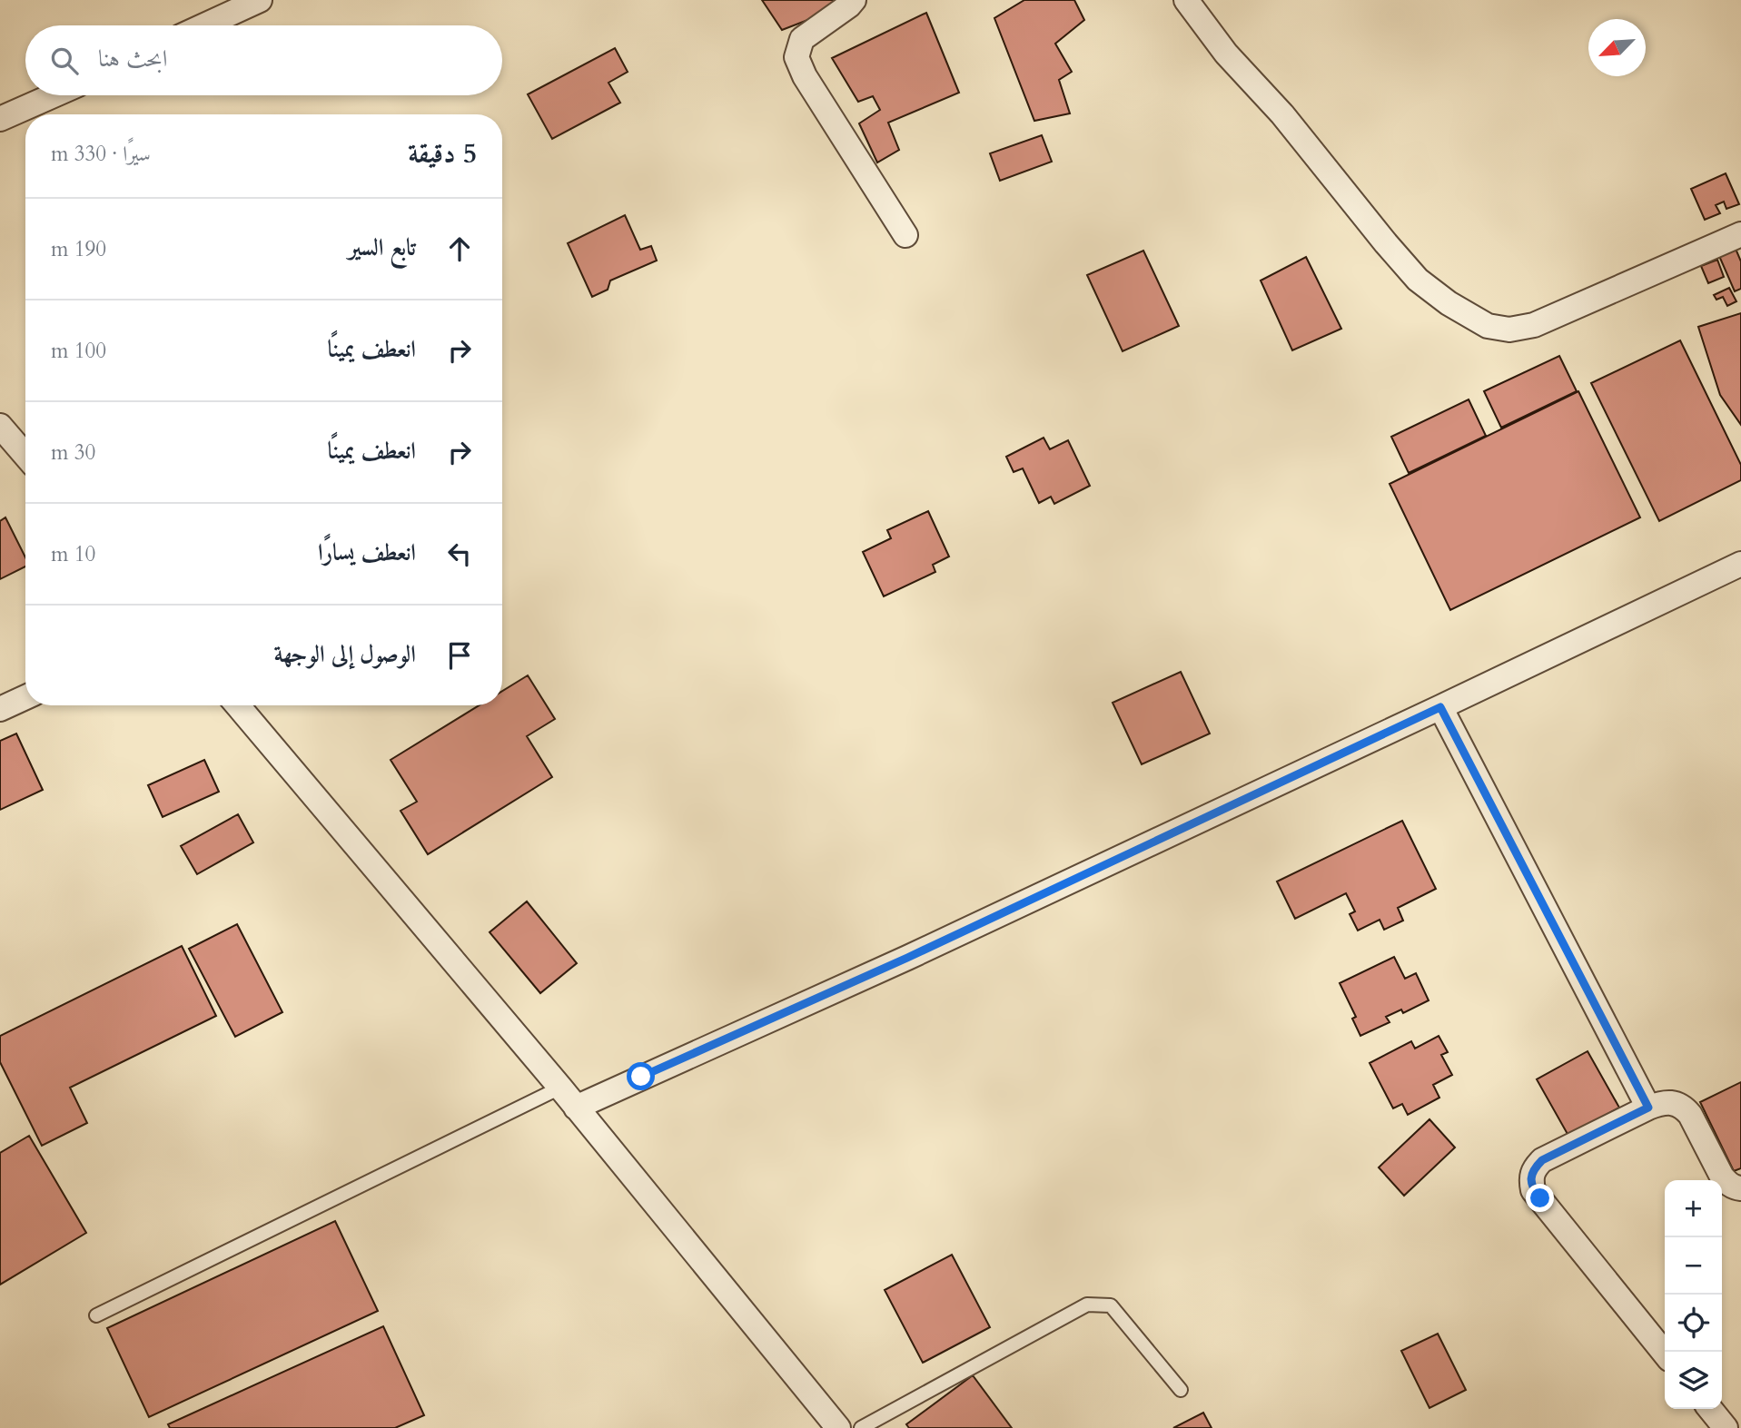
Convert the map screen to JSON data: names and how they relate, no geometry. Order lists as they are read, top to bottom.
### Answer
{
  "north": "bottom left",
  "page": {
    "search": "ابحث هنا",
    "heading": ["5 دقيقة", "سيرًا · 330 m"],
    "list": [
      ["تابع السير", "190 m"],
      ["انعطف يمينًا", "100 m"],
      ["انعطف يمينًا", "30 m"],
      ["انعطف يسارًا", "10 m"],
      "الوصول إلى الوجهة"
    ],
    "map_buttons": ["+", "−"]
  }
}
